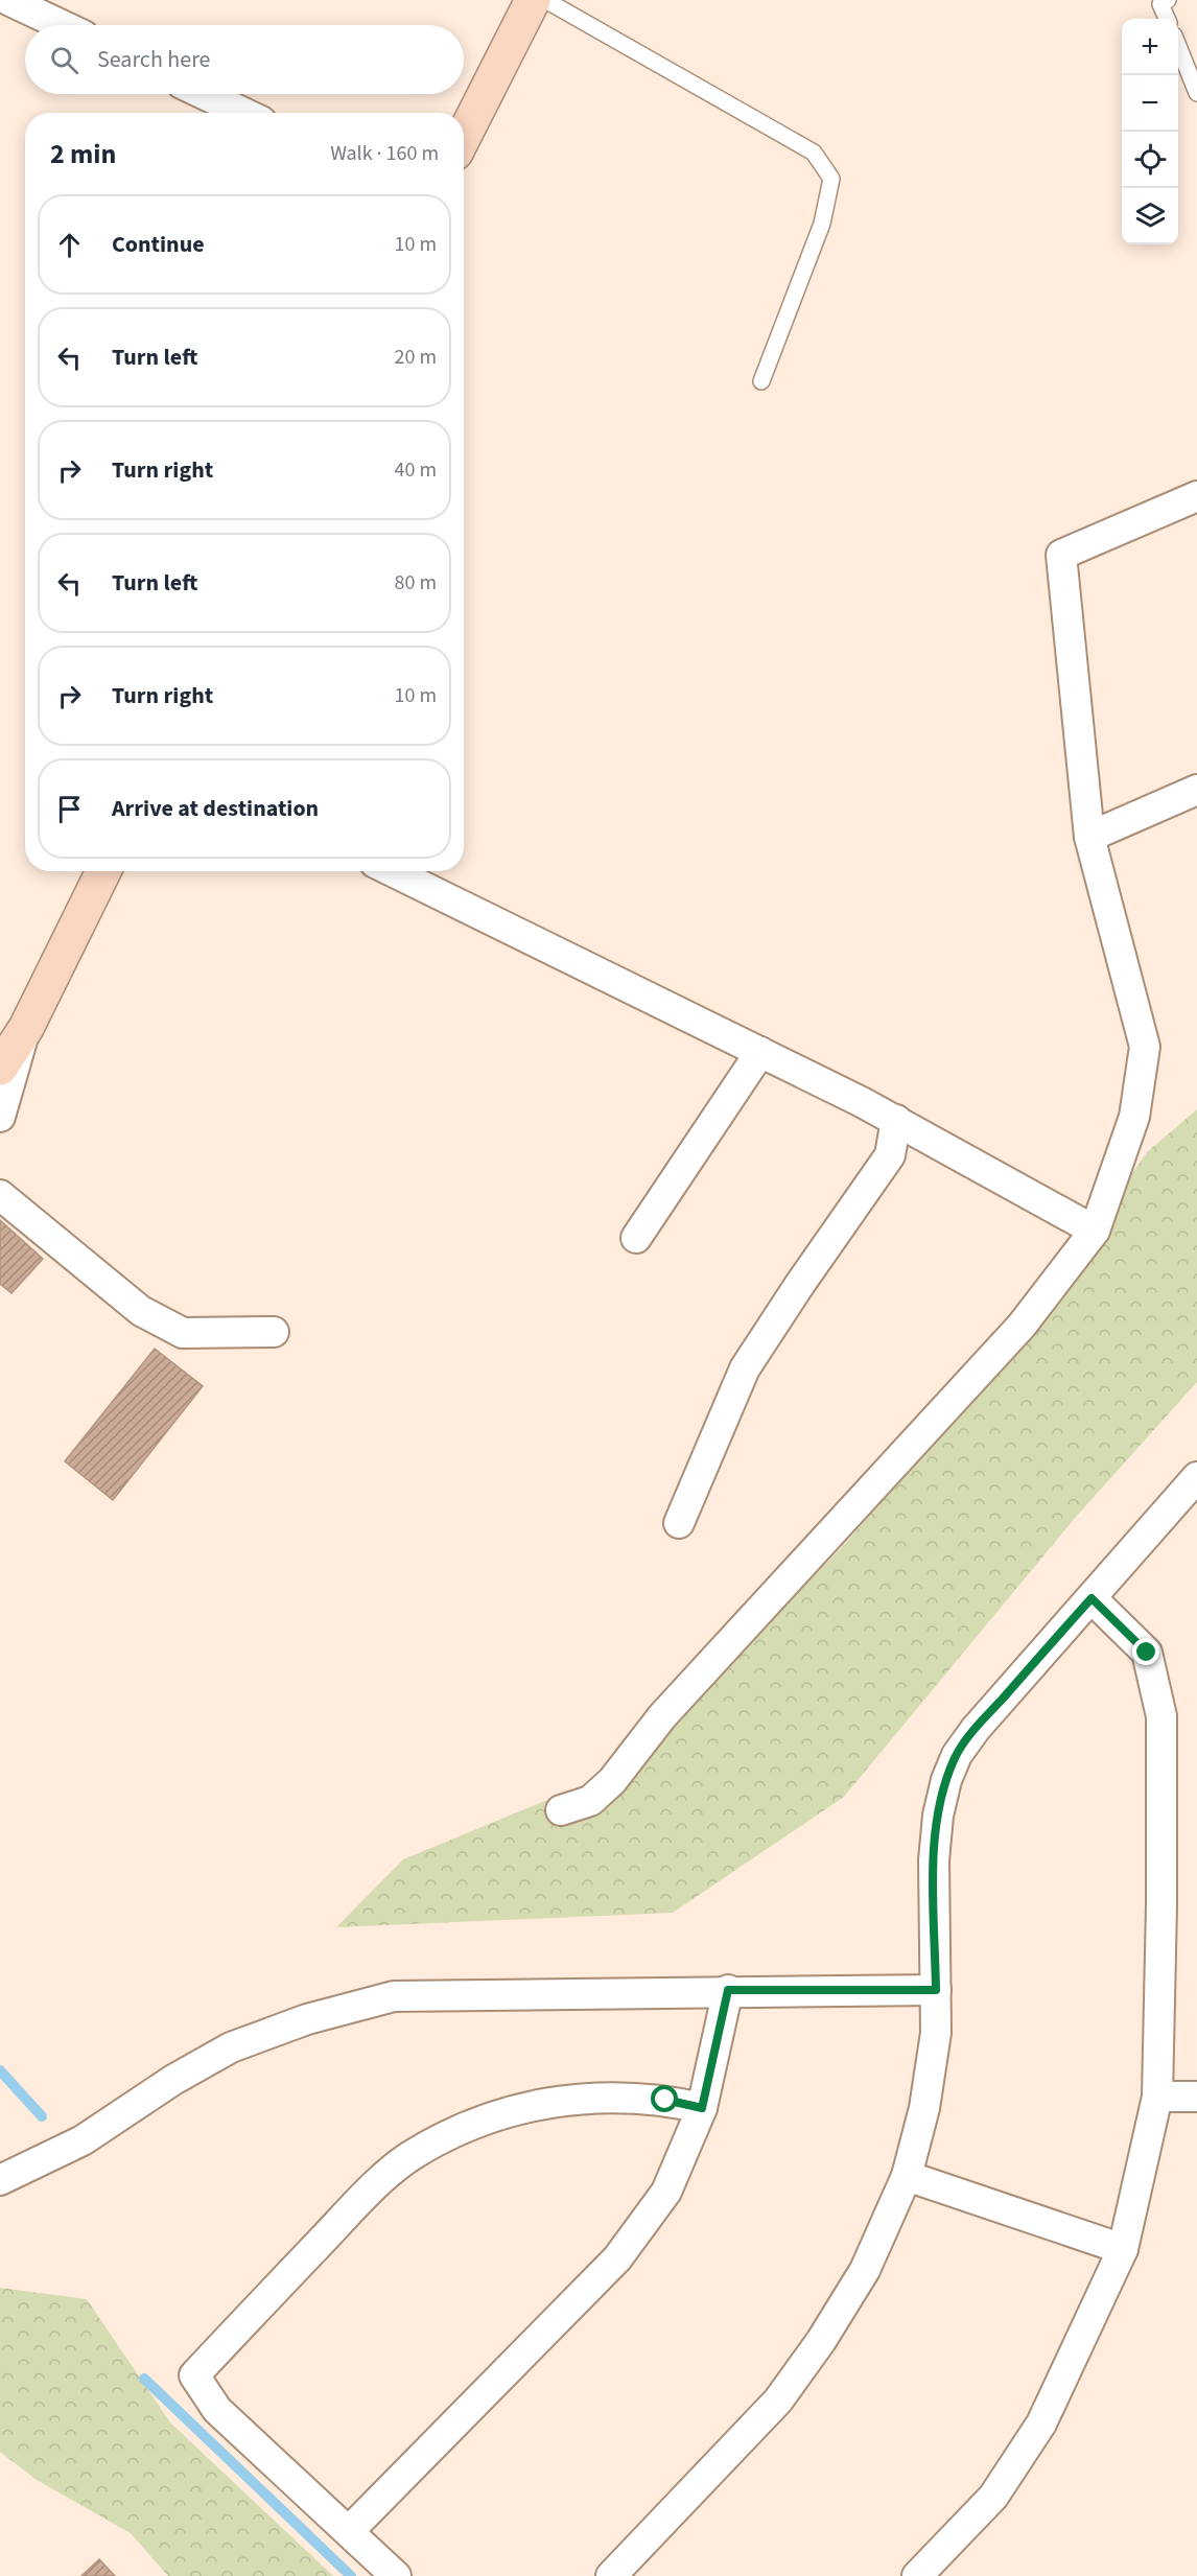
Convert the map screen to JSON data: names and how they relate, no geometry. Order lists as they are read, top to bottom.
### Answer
{
  "page": {
    "map_buttons": ["+", "−"],
    "search": "Search here",
    "heading": ["2 min", "Walk · 160 m"],
    "list": [
      ["Continue", "10 m"],
      ["Turn left", "20 m"],
      ["Turn right", "40 m"],
      ["Turn left", "80 m"],
      ["Turn right", "10 m"],
      "Arrive at destination"
    ]
  }
}
